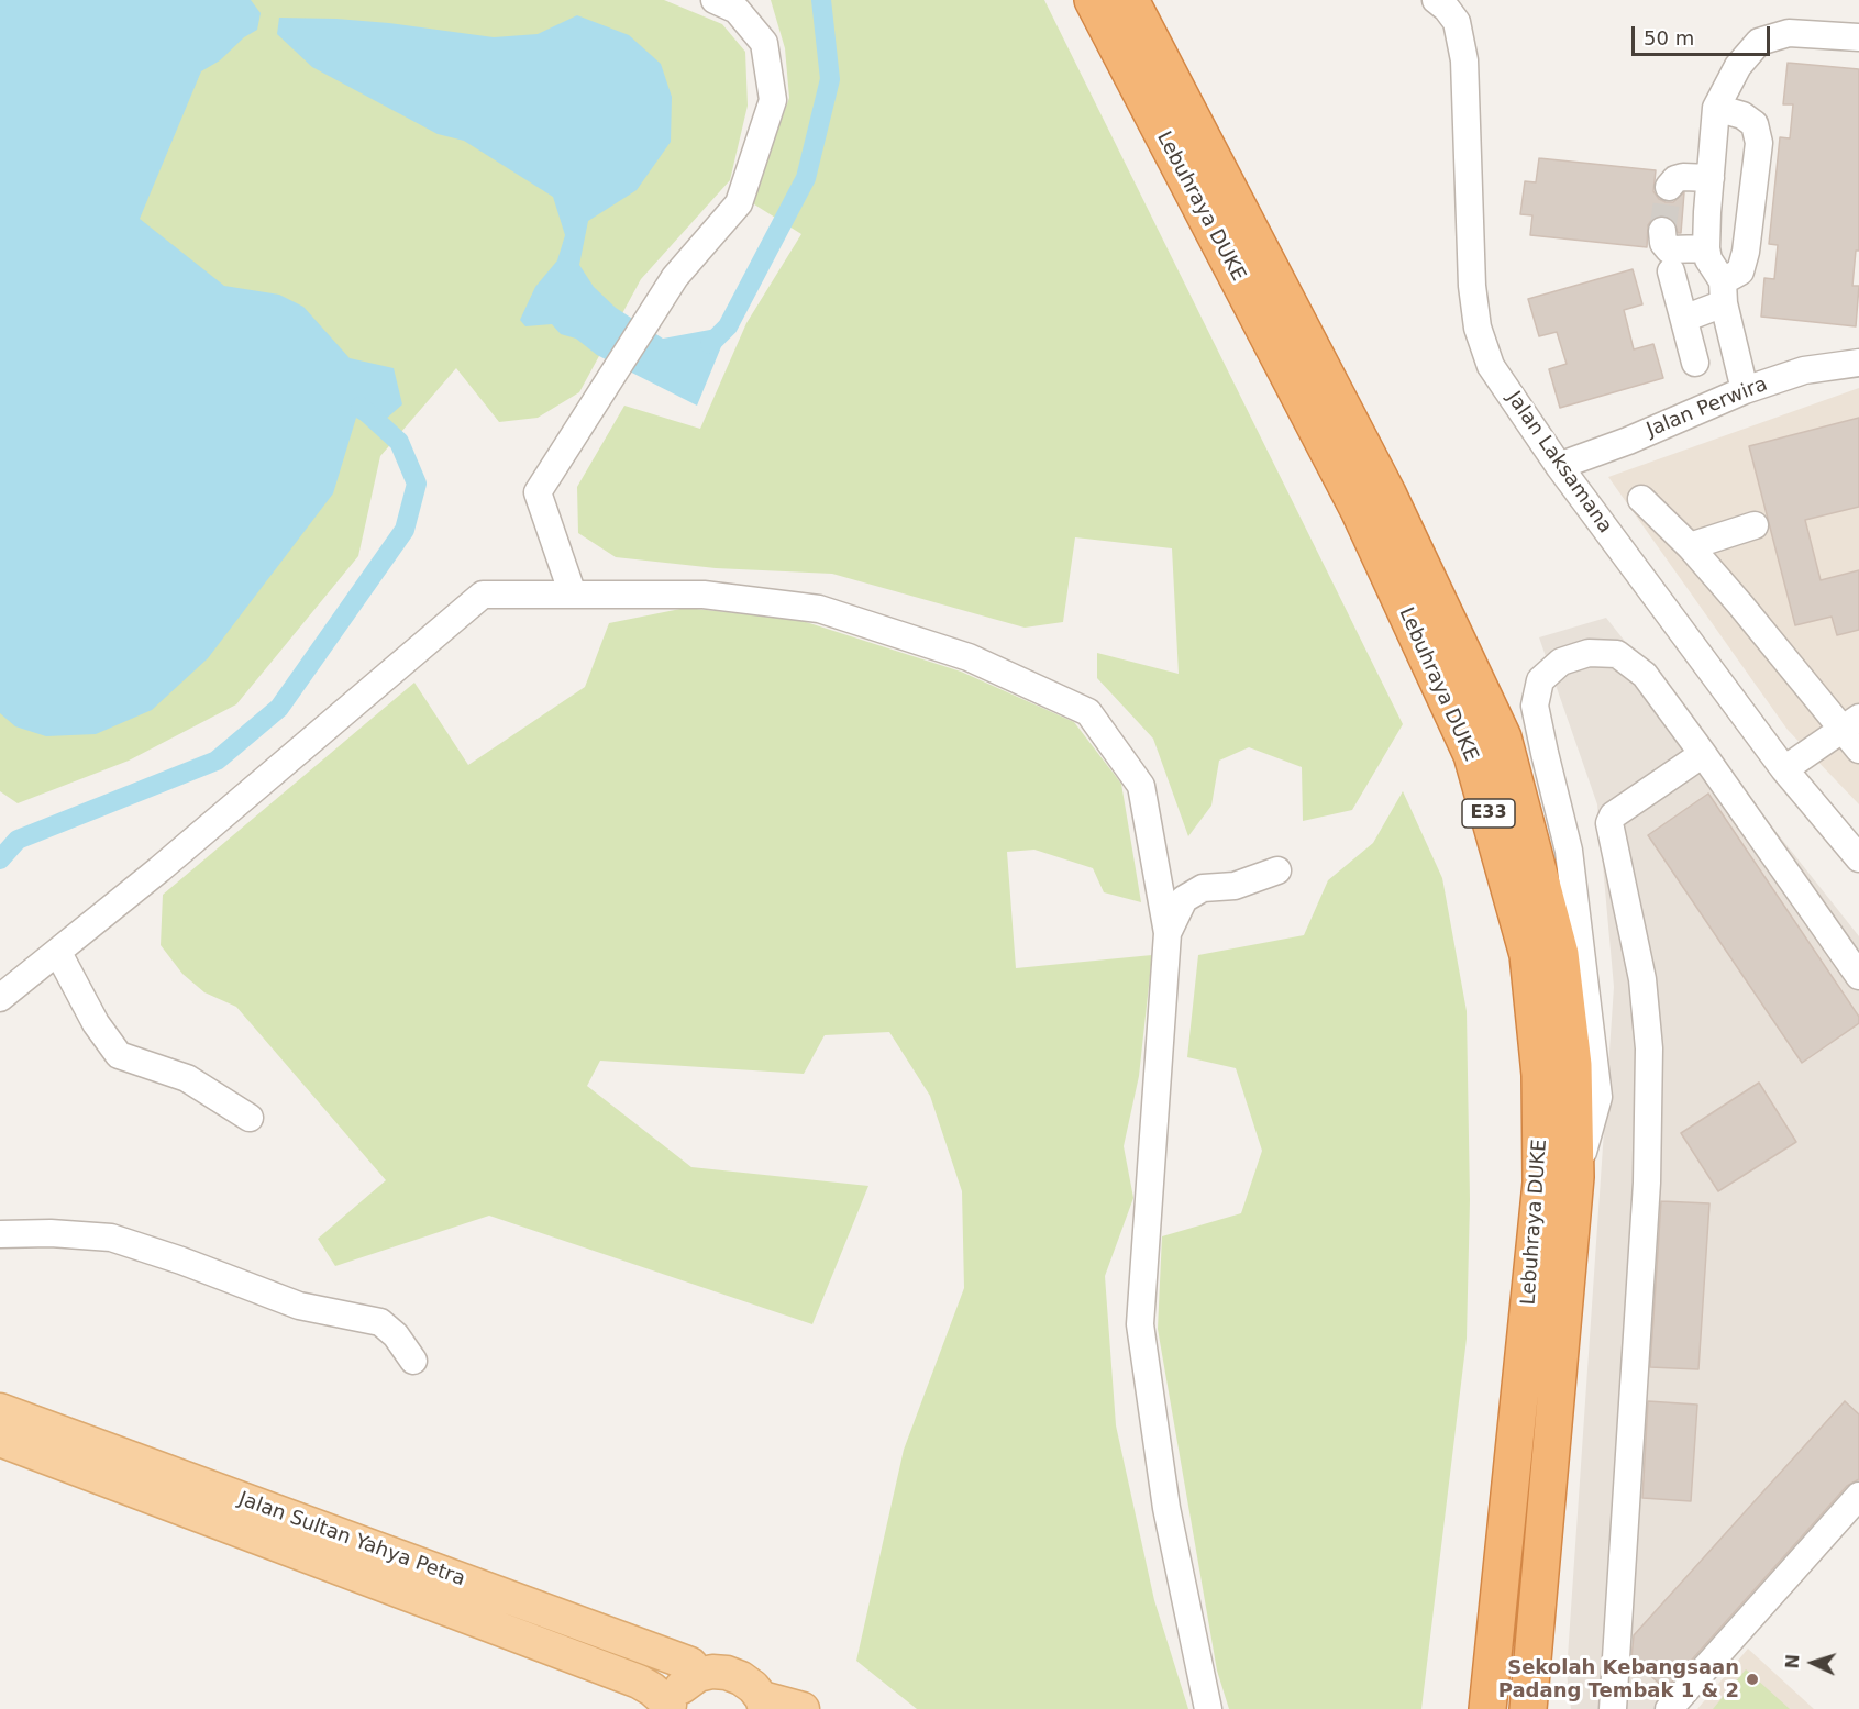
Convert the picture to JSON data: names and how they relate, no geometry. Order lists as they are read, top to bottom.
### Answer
{
  "streets": {
    "highway": ["Lebuhraya DUKE", "E33"],
    "main road": ["Jalan Sultan Yahya Petra"],
    "street": ["Jalan Perwira", "Jalan Laksamana"]
  },
  "crossings": [
    ["Jalan Perwira", "Jalan Laksamana"]
  ],
  "places": ["Sekolah Kebangsaan Padang Tembak 1 & 2"],
  "scale_bar": "50 m",
  "north": "left"
}
